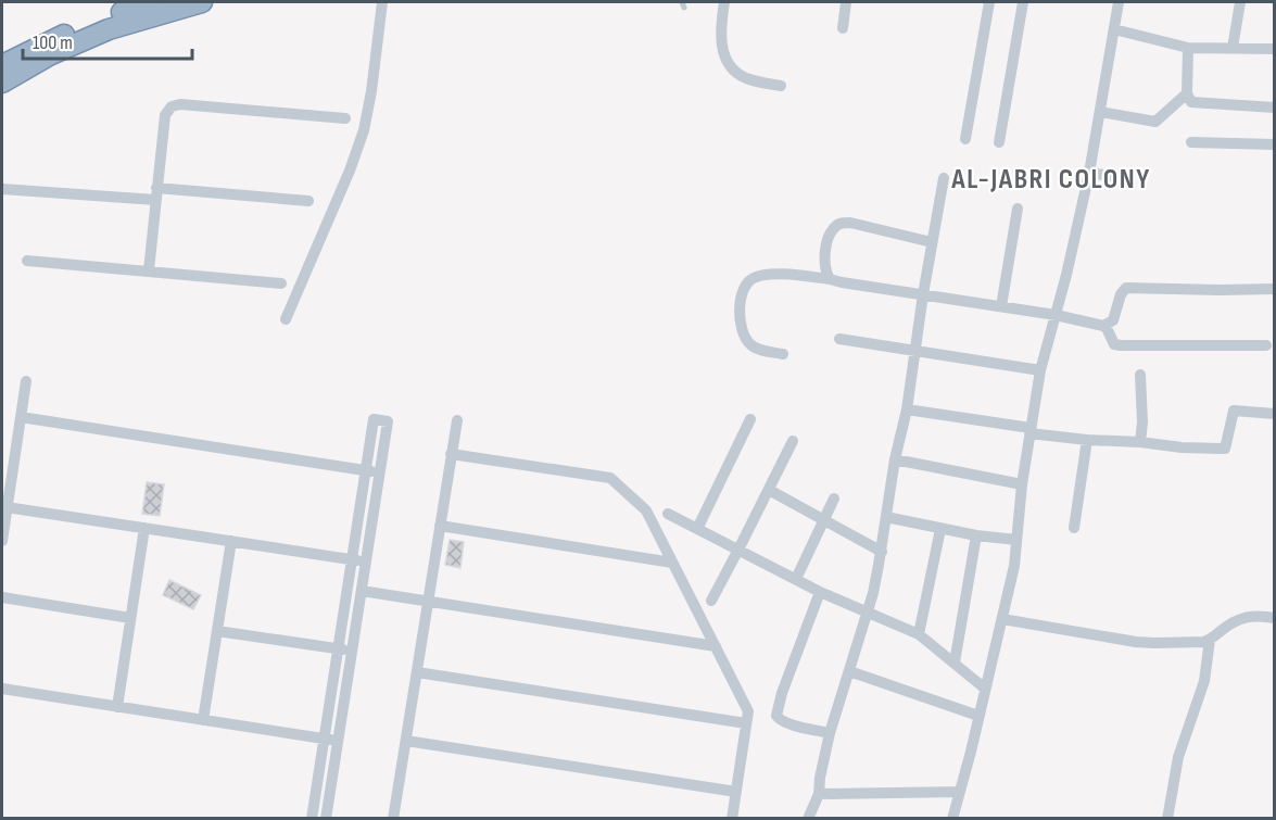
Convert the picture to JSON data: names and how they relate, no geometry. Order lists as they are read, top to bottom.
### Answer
{
  "districts": ["AL-JABRI COLONY"],
  "scale_bar": "100 m"
}
